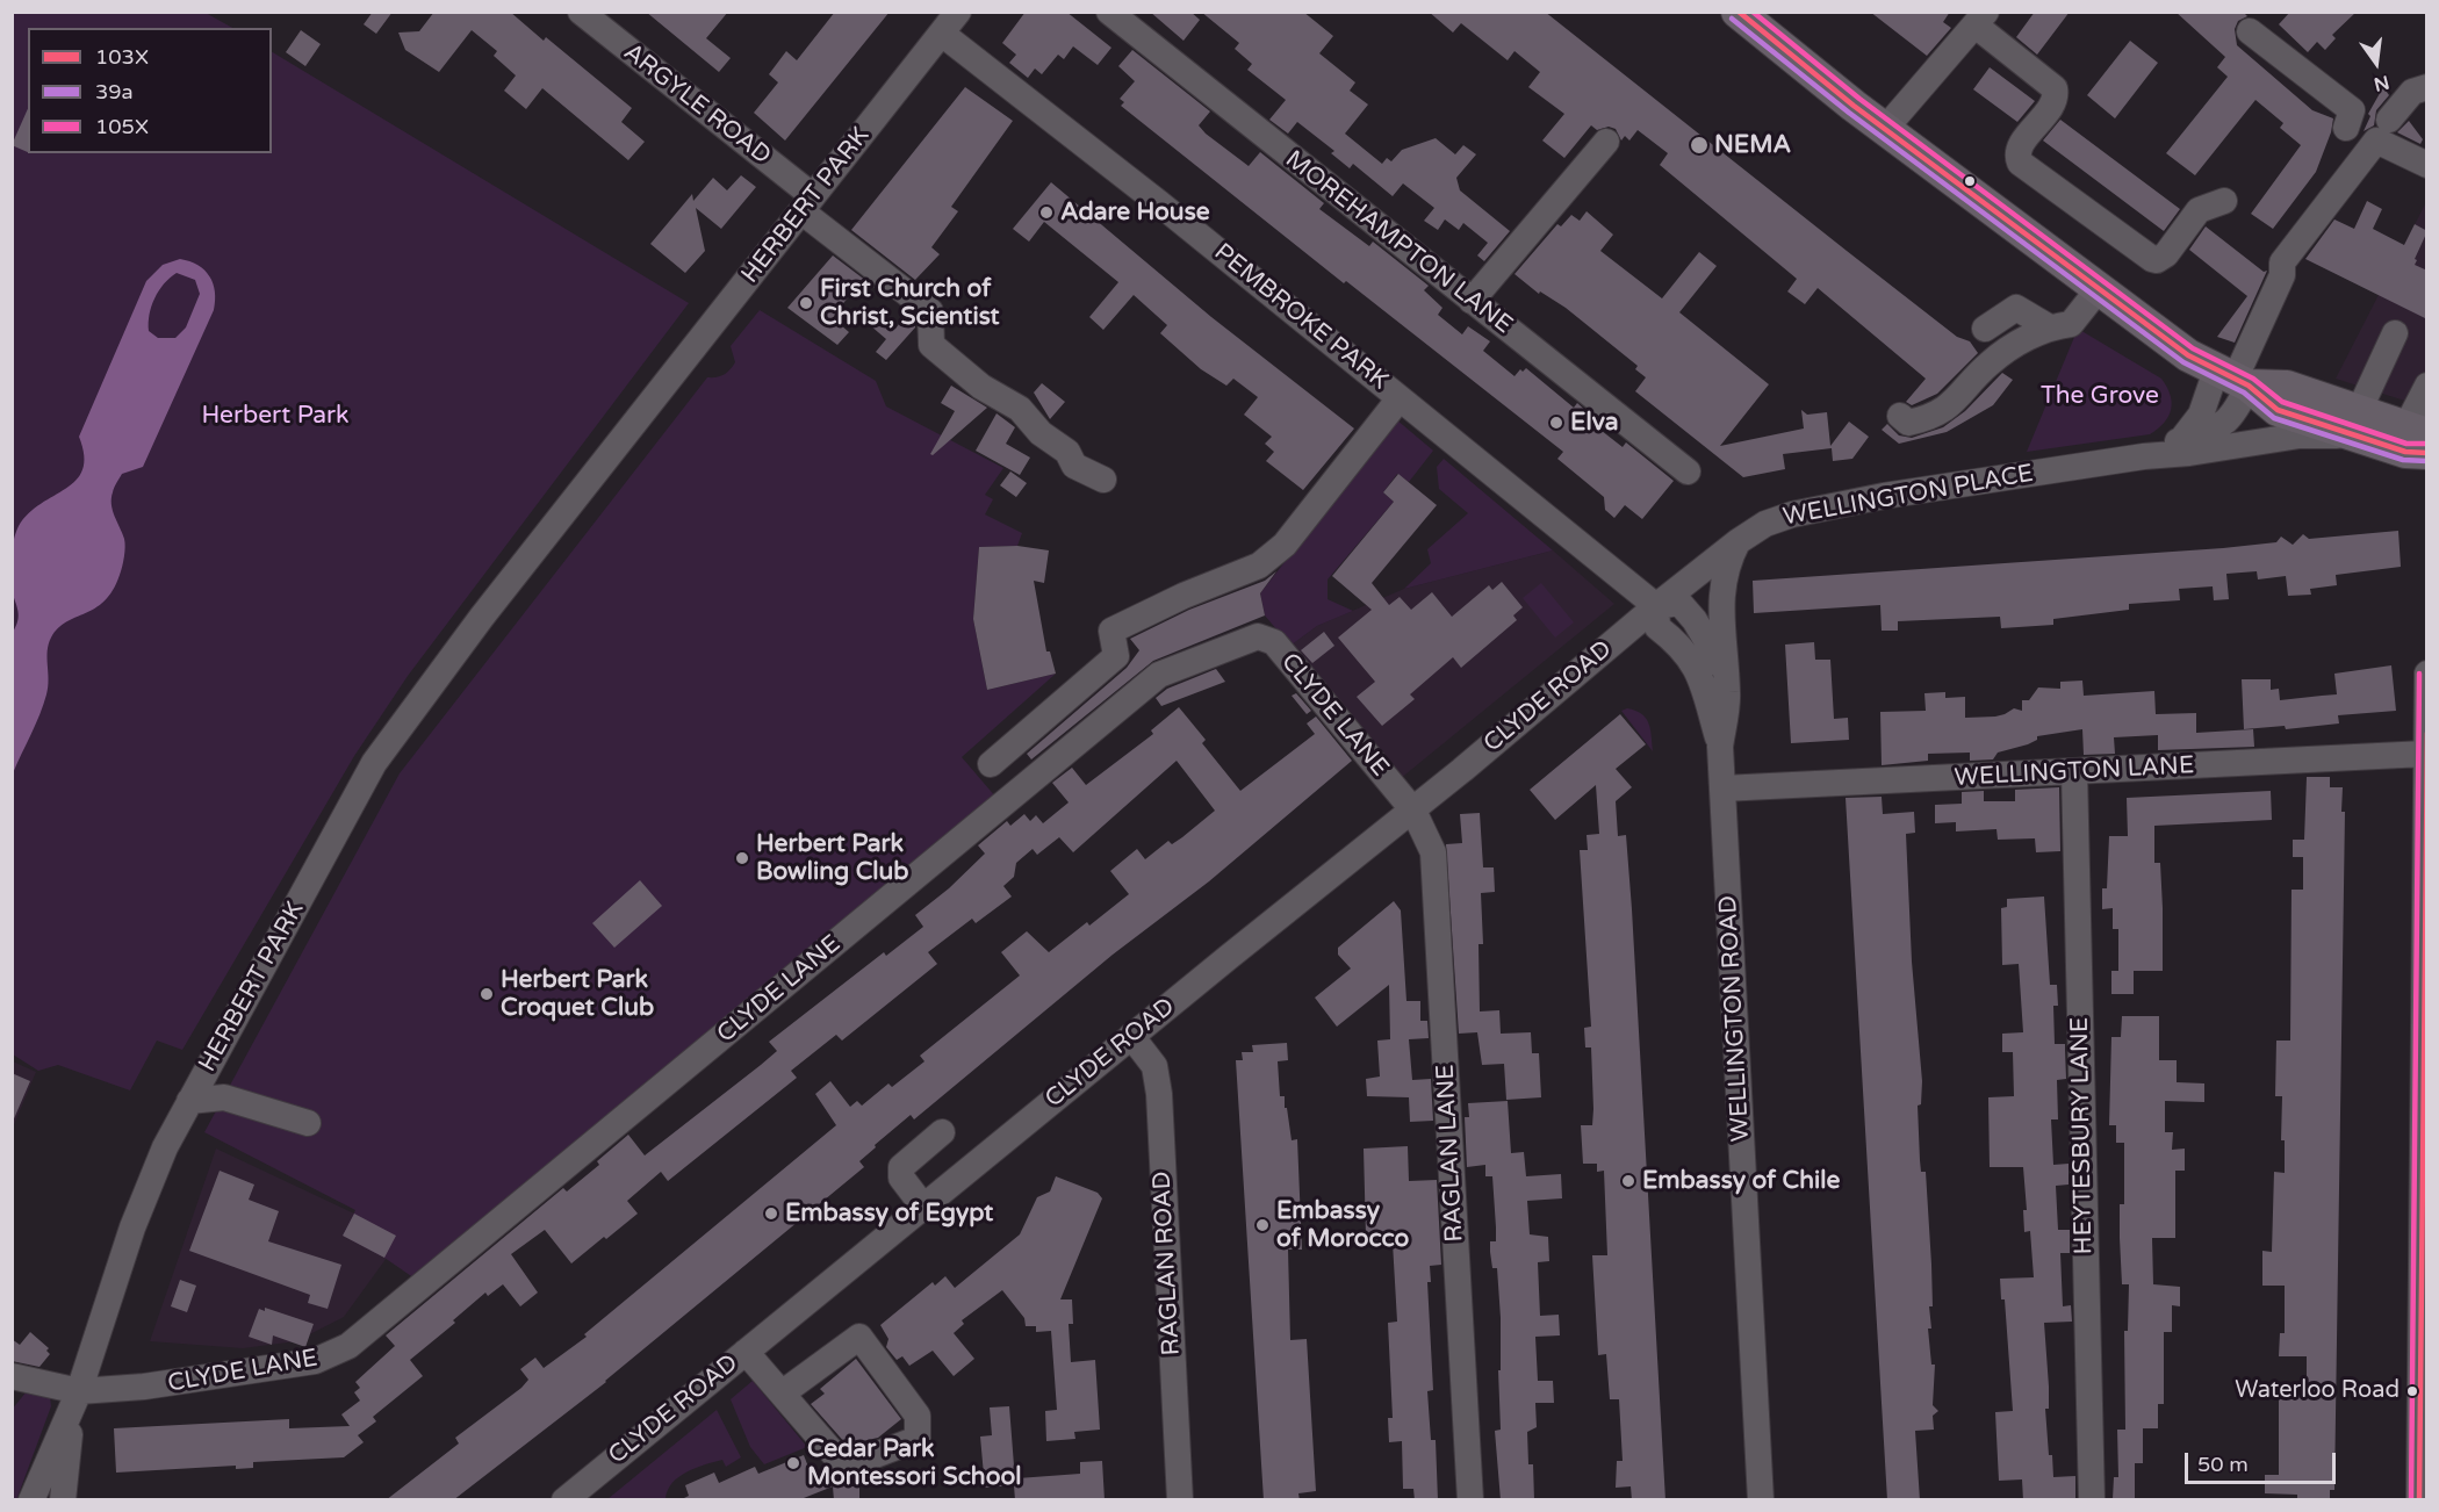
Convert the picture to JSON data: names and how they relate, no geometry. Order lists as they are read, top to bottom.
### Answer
{
  "streets": {
    "street": [
      "ARGYLE ROAD",
      "HERBERT PARK",
      "MOREHAMPTON LANE",
      "PEMBROKE PARK",
      "WELLINGTON PLACE",
      "CLYDE ROAD",
      "CLYDE LANE",
      "WELLINGTON LANE",
      "WELLINGTON ROAD",
      "HEYTESBURY LANE",
      "RAGLAN LANE",
      "RAGLAN ROAD"
    ]
  },
  "crossings": [
    ["ARGYLE ROAD", "HERBERT PARK"],
    ["HERBERT PARK", "PEMBROKE PARK"],
    ["HERBERT PARK", "CLYDE LANE"],
    ["PEMBROKE PARK", "WELLINGTON PLACE"],
    ["PEMBROKE PARK", "CLYDE ROAD"],
    ["PEMBROKE PARK", "WELLINGTON ROAD"],
    ["WELLINGTON PLACE", "CLYDE ROAD"],
    ["WELLINGTON PLACE", "WELLINGTON ROAD"],
    ["CLYDE ROAD", "CLYDE LANE"],
    ["CLYDE ROAD", "WELLINGTON ROAD"],
    ["CLYDE ROAD", "RAGLAN LANE"],
    ["CLYDE ROAD", "RAGLAN ROAD"],
    ["CLYDE LANE", "RAGLAN LANE"],
    ["WELLINGTON LANE", "WELLINGTON ROAD"],
    ["WELLINGTON LANE", "HEYTESBURY LANE"]
  ],
  "parks": ["The Grove", "Herbert Park"],
  "places": [
    "NEMA",
    "Adare House",
    "First Church of Christ, Scientist",
    "Elva",
    "Herbert Park Bowling Club",
    "Herbert Park Croquet Club",
    "Embassy of Chile",
    "Embassy of Egypt",
    "Embassy of Morocco",
    "Waterloo Road",
    "Cedar Park Montessori School"
  ],
  "lines": ["transit line 103X", "transit line 105X", "transit line 39a"],
  "legend": ["103X", "39a", "105X"],
  "scale_bar": "50 m",
  "north": "bottom"
}
